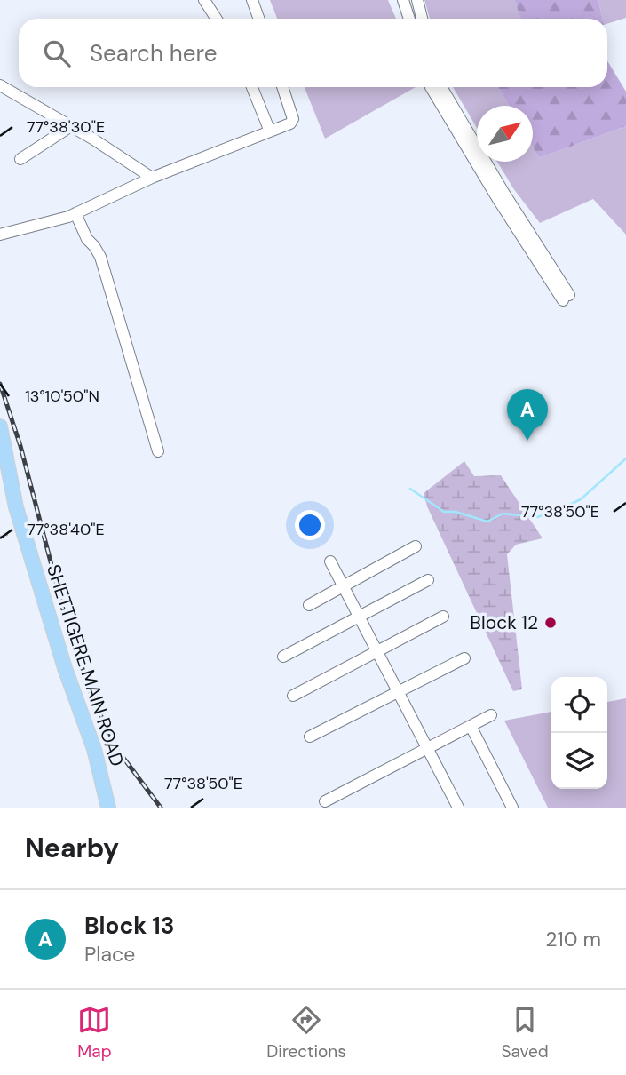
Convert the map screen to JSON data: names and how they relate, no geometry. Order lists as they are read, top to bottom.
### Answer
{
  "streets": {
    "main road": ["SHETTIGERE MAIN ROAD"]
  },
  "places": ["Block 12"],
  "north": "top right",
  "page": {
    "search": "Search here",
    "pins": "A",
    "heading": "Nearby",
    "list": [
      {
        "mark": "A",
        "name": "Block 13",
        "note": "Place",
        "value": "210 m"
      }
    ],
    "nav": ["Map", "Directions", "Saved"]
  },
  "coordinates": [
    "77°38'30\"E",
    "13°10'50\"N",
    "77°38'50\"E",
    "77°38'40\"E"
  ]
}
